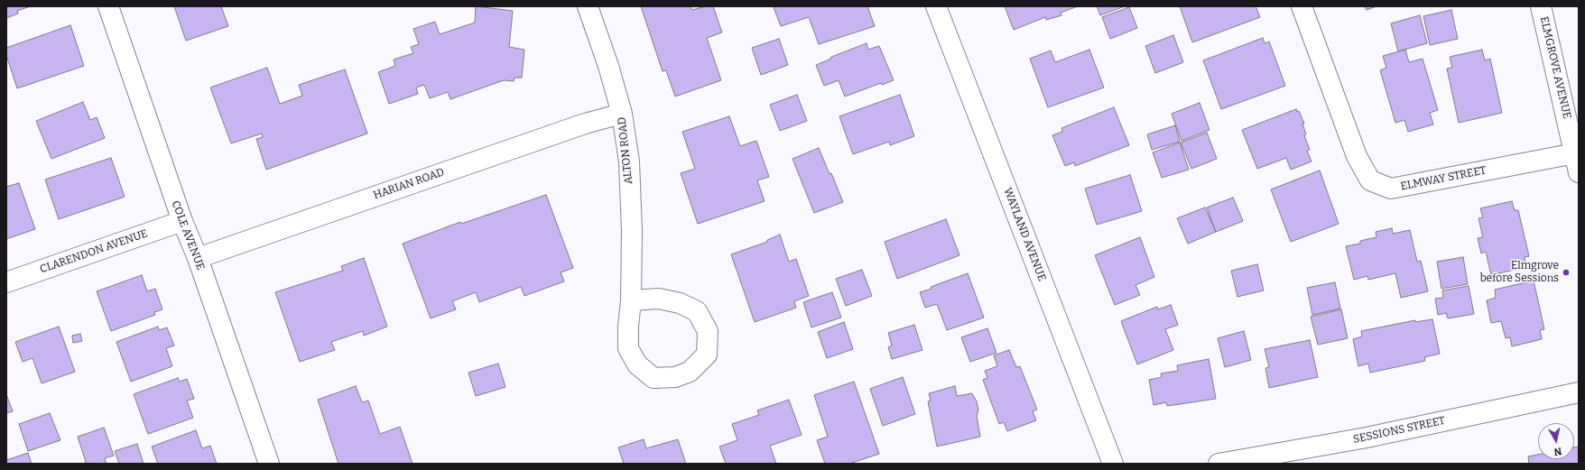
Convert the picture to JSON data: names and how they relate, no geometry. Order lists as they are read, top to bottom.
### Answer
{
  "streets": {
    "street": [
      "ELMGROVE AVENUE",
      "ALTON ROAD",
      "ELMWAY STREET",
      "HARIAN ROAD",
      "WAYLAND AVENUE",
      "COLE AVENUE",
      "CLARENDON AVENUE",
      "SESSIONS STREET"
    ]
  },
  "crossings": [
    ["ELMGROVE AVENUE", "ELMWAY STREET"],
    ["ALTON ROAD", "HARIAN ROAD"],
    ["HARIAN ROAD", "COLE AVENUE"],
    ["COLE AVENUE", "CLARENDON AVENUE"]
  ],
  "places": ["Elmgrove before Sessions"],
  "north": "bottom"
}
